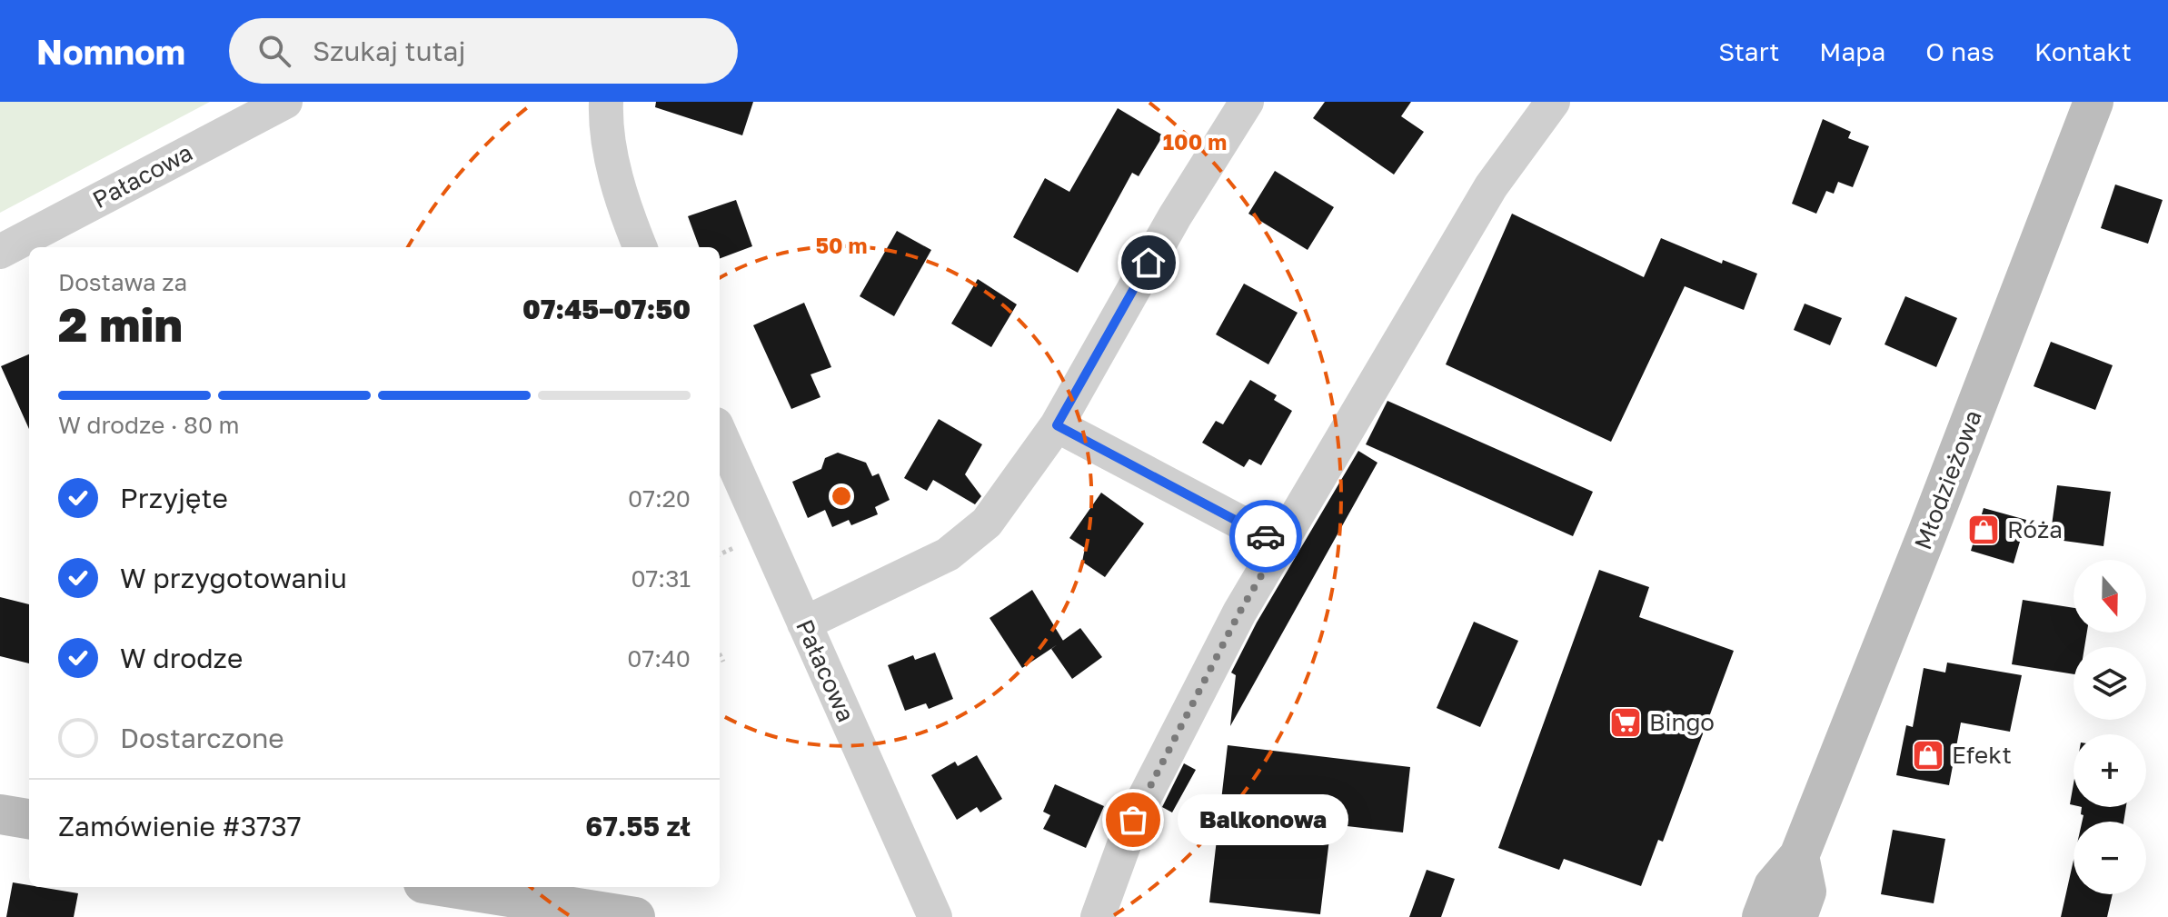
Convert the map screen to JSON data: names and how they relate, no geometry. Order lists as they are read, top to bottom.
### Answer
{
  "streets": {
    "main road": ["Młodzieżowa"],
    "street": ["Pałacowa"]
  },
  "places": {
    "shop": ["Róża", "Efekt"],
    "supermarket": ["Bingo"],
    "other": ["Balkonowa"]
  },
  "north": "bottom",
  "page": {
    "header": "Nomnom",
    "search": "Szukaj tutaj",
    "nav": [
      "Start",
      "Mapa",
      "O nas",
      "Kontakt"
    ],
    "heading": ["2 min", "Dostawa za", "07:45–07:50"],
    "panel": ["Zamówienie #3737", "67.55 zł"],
    "bar": "W drodze · 80 m",
    "list": [
      ["Przyjęte", "07:20"],
      ["W przygotowaniu", "07:31"],
      ["W drodze", "07:40"],
      "Dostarczone"
    ],
    "map_buttons": ["+", "−"],
    "bubble": "Balkonowa"
  },
  "rings": ["100 m", "50 m"]
}
